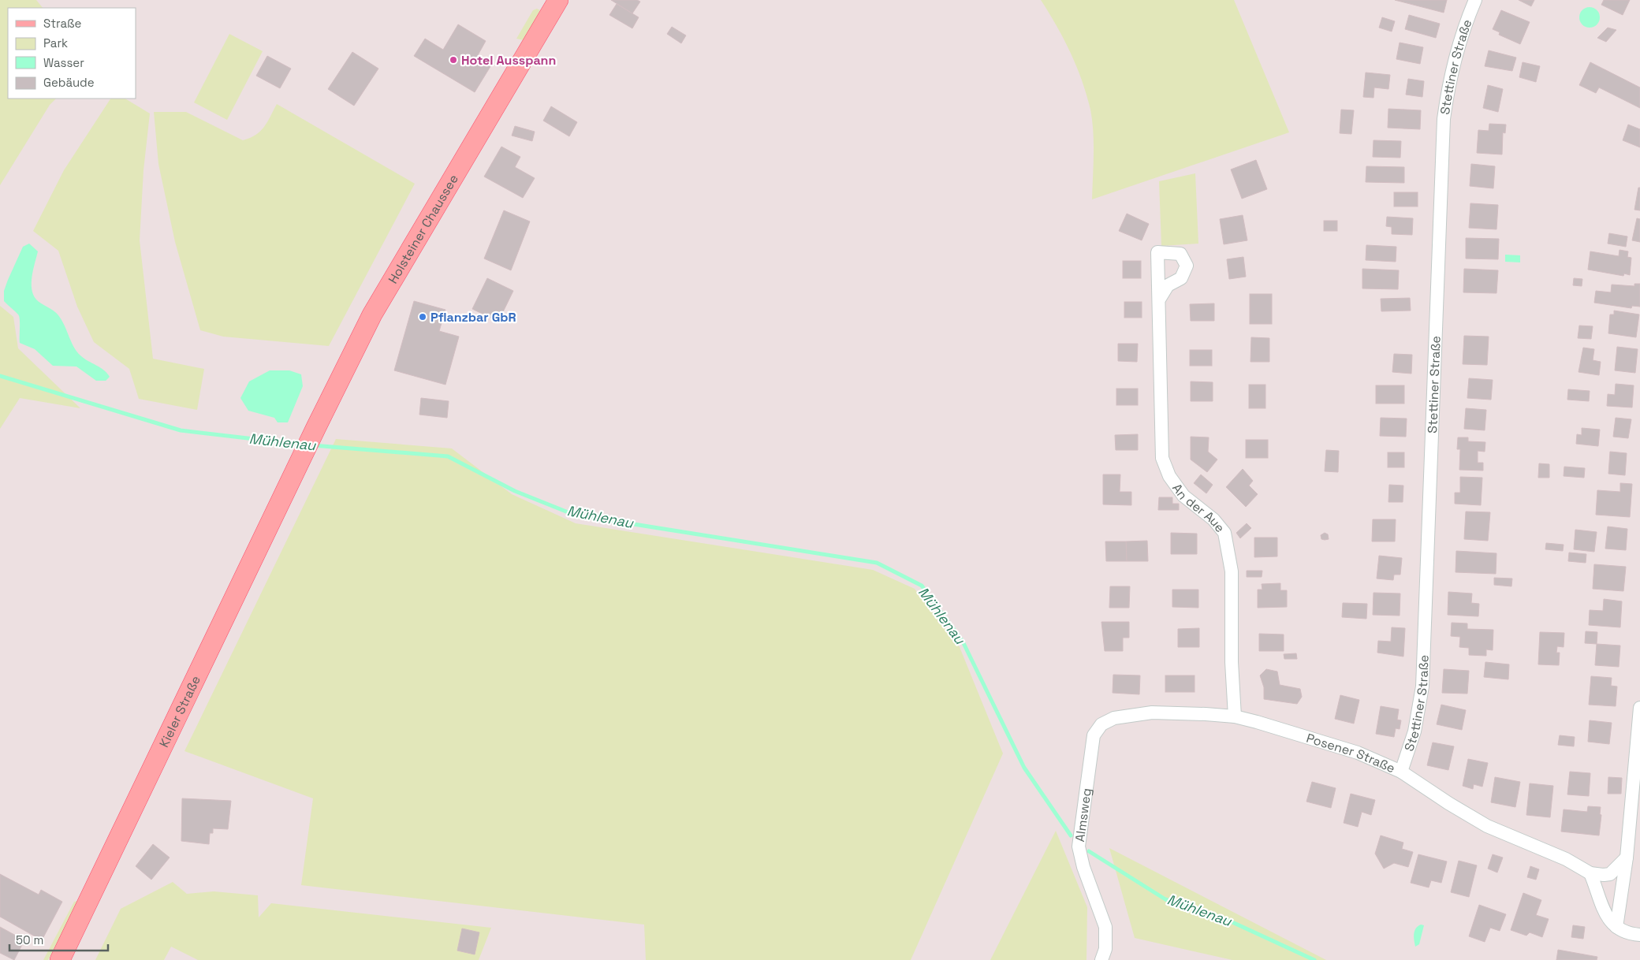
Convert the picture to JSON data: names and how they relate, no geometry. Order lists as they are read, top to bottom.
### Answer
{
  "streets": {
    "main road": ["Holsteiner Chaussee", "Kieler Straße"],
    "street": [
      "Stettiner Straße",
      "An der Aue",
      "Posener Straße",
      "Almsweg"
    ]
  },
  "crossings": [
    ["Stettiner Straße", "Posener Straße"],
    ["Holsteiner Chaussee", "Kieler Straße"],
    ["An der Aue", "Posener Straße"],
    ["Posener Straße", "Almsweg"]
  ],
  "water": ["Mühlenau"],
  "places": ["Hotel Ausspann", "Pflanzbar GbR"],
  "legend": [
    "Straße",
    "Park",
    "Wasser",
    "Gebäude"
  ],
  "scale_bar": "50 m"
}
